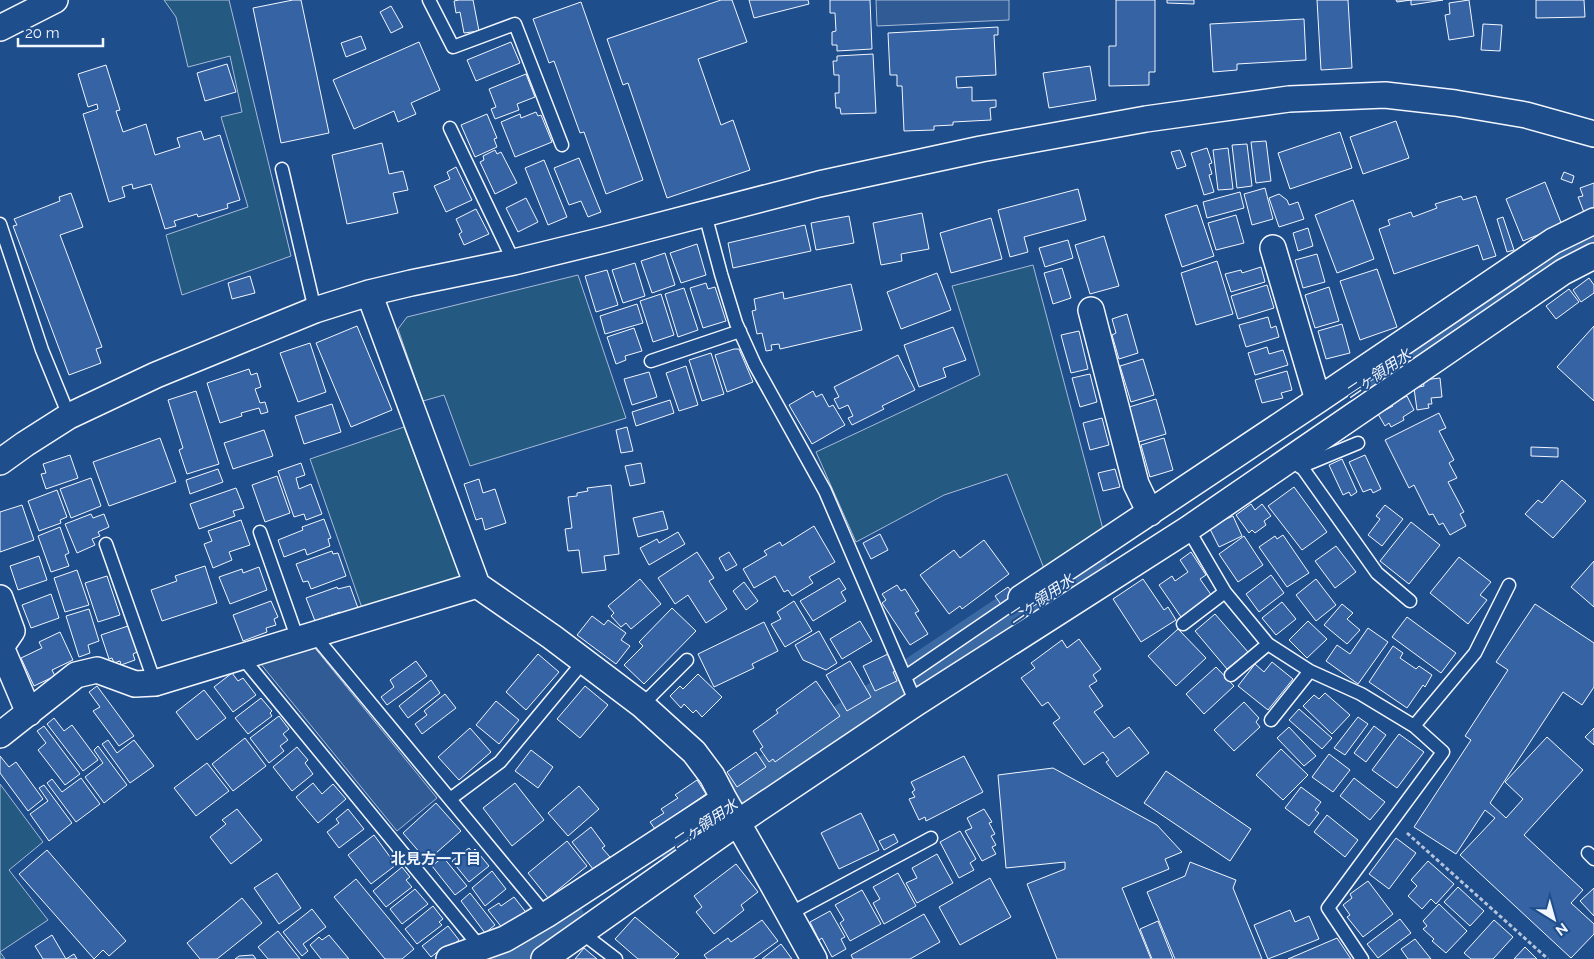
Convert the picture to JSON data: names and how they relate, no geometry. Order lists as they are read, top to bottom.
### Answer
{
  "districts": ["北見方一丁目"],
  "water": ["二ヶ領用水"],
  "scale_bar": "20 m",
  "north": "bottom right"
}
